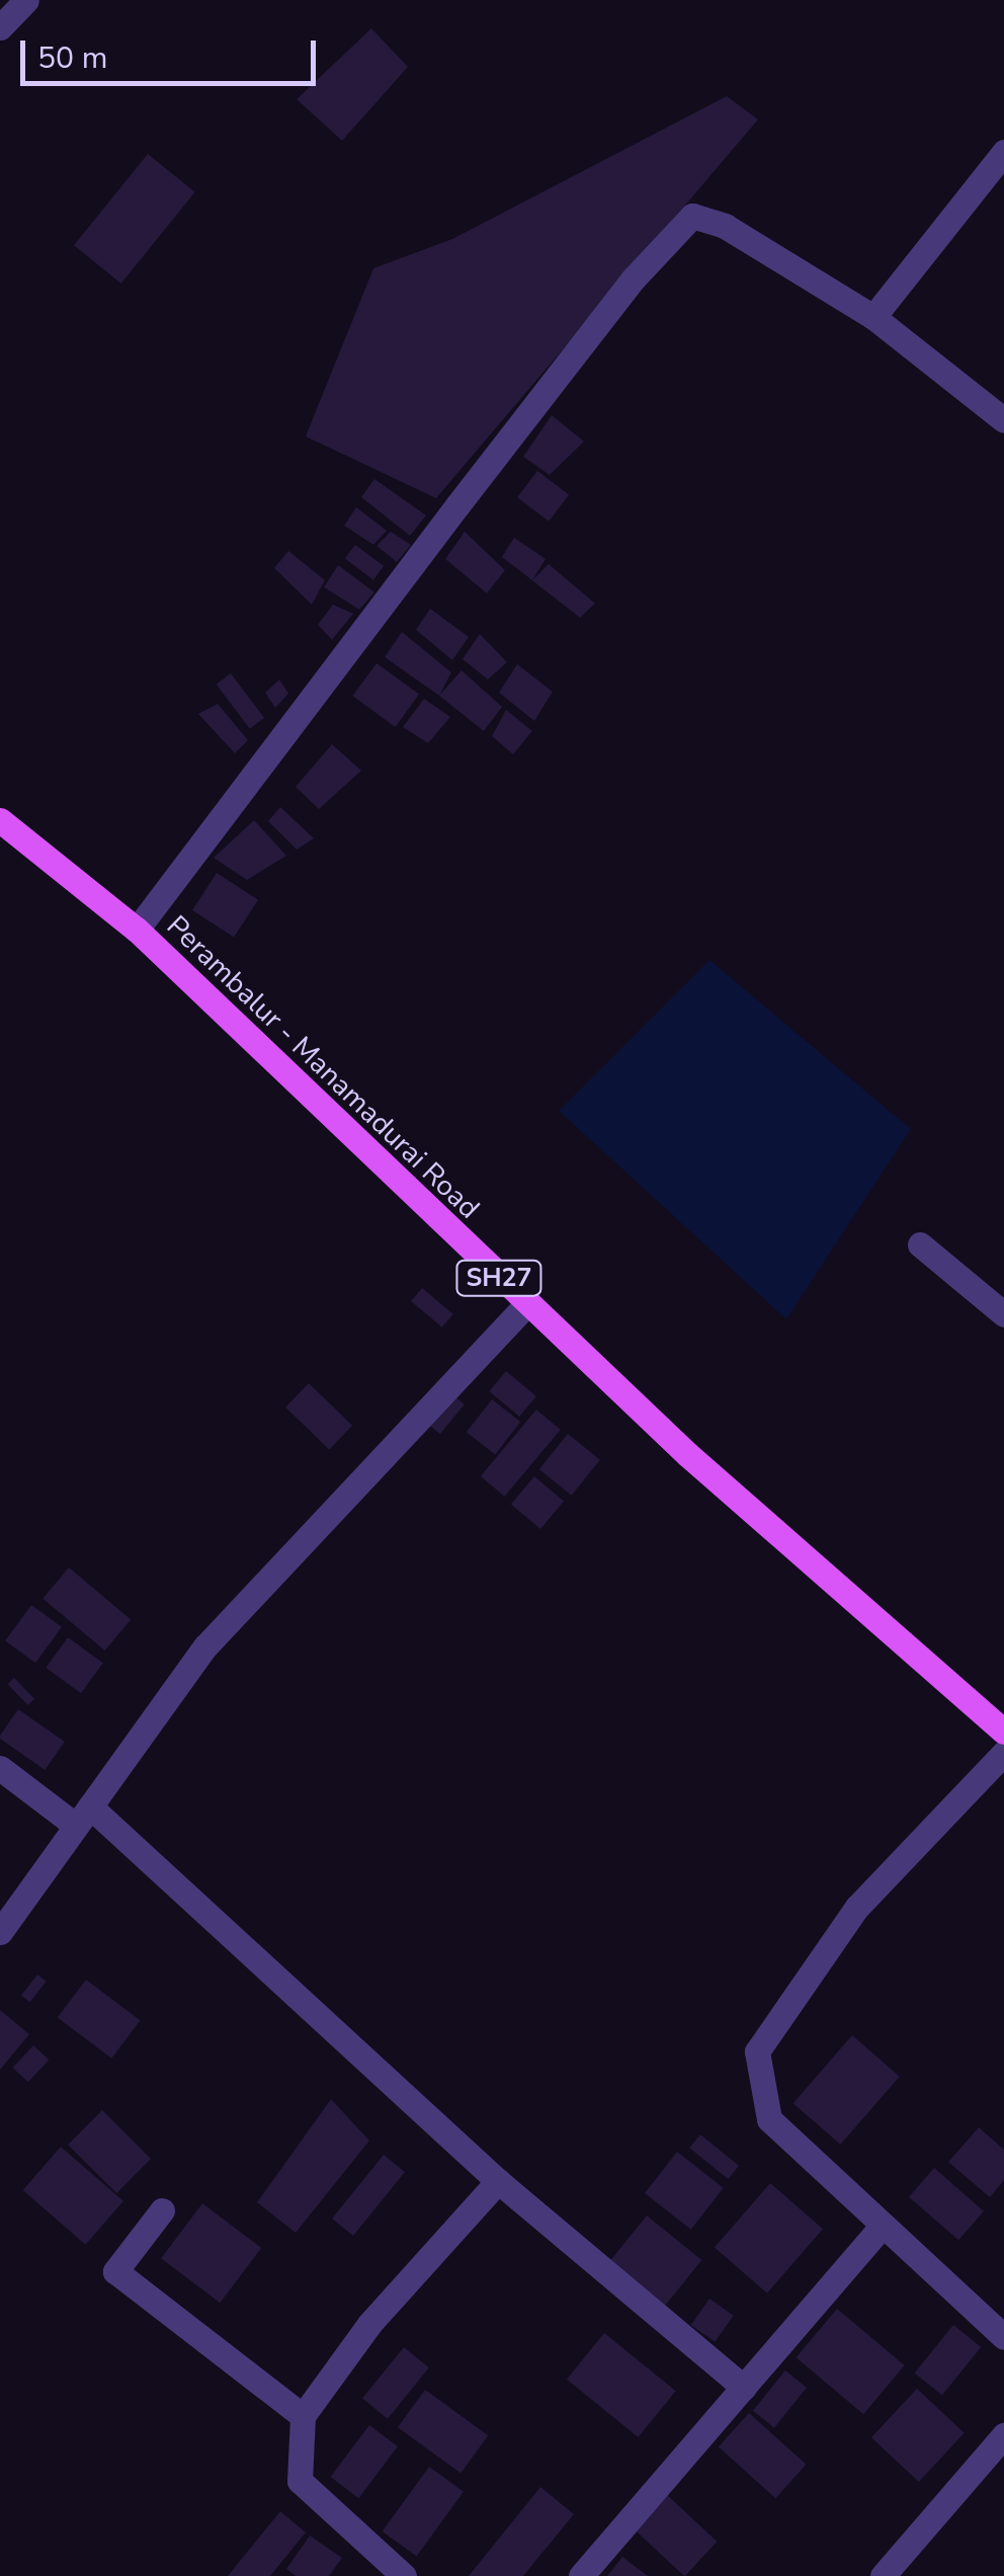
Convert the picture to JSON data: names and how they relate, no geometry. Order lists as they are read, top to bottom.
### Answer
{
  "streets": {
    "main road": ["Perambalur - Manamadurai Road", "SH27"]
  },
  "scale_bar": "50 m"
}
